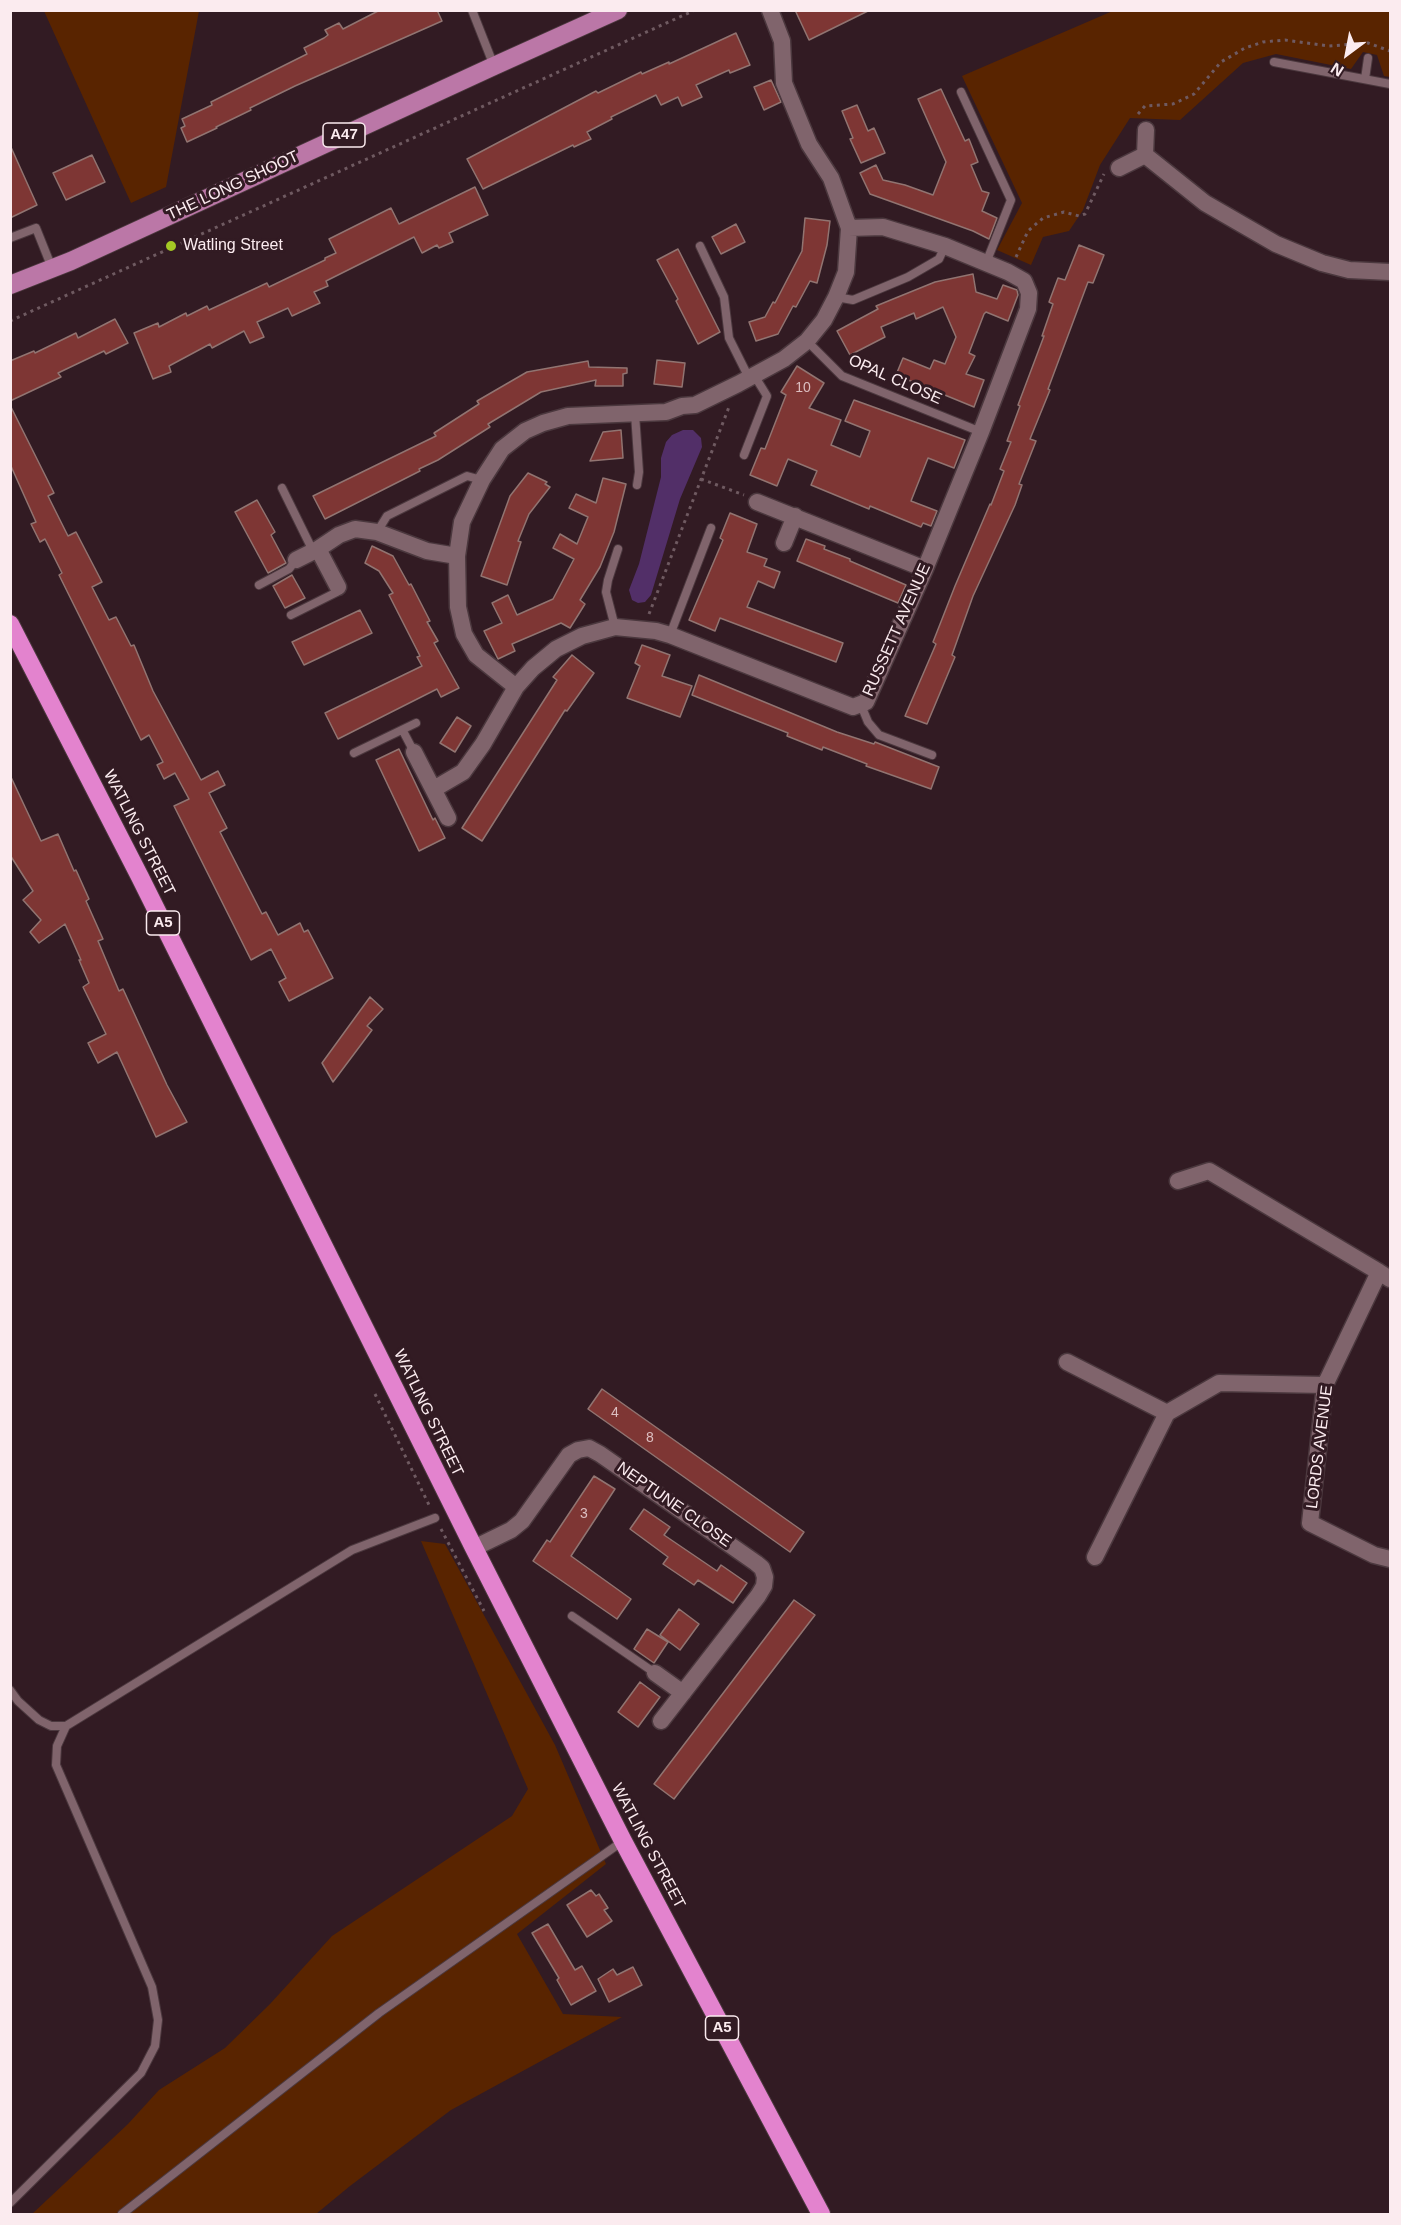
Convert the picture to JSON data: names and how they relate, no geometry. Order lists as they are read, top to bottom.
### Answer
{
  "streets": {
    "highway": ["WATLING STREET", "A5"],
    "main road": ["A47", "THE LONG SHOOT"],
    "street": ["RUSSETT AVENUE", "LORDS AVENUE", "NEPTUNE CLOSE"],
    "lane": ["OPAL CLOSE"]
  },
  "crossings": [
    ["OPAL CLOSE", "RUSSETT AVENUE"],
    ["WATLING STREET", "NEPTUNE CLOSE"]
  ],
  "places": ["Watling Street"],
  "house_numbers": [
    "10",
    "4",
    "8",
    "3"
  ],
  "north": "bottom left"
}
